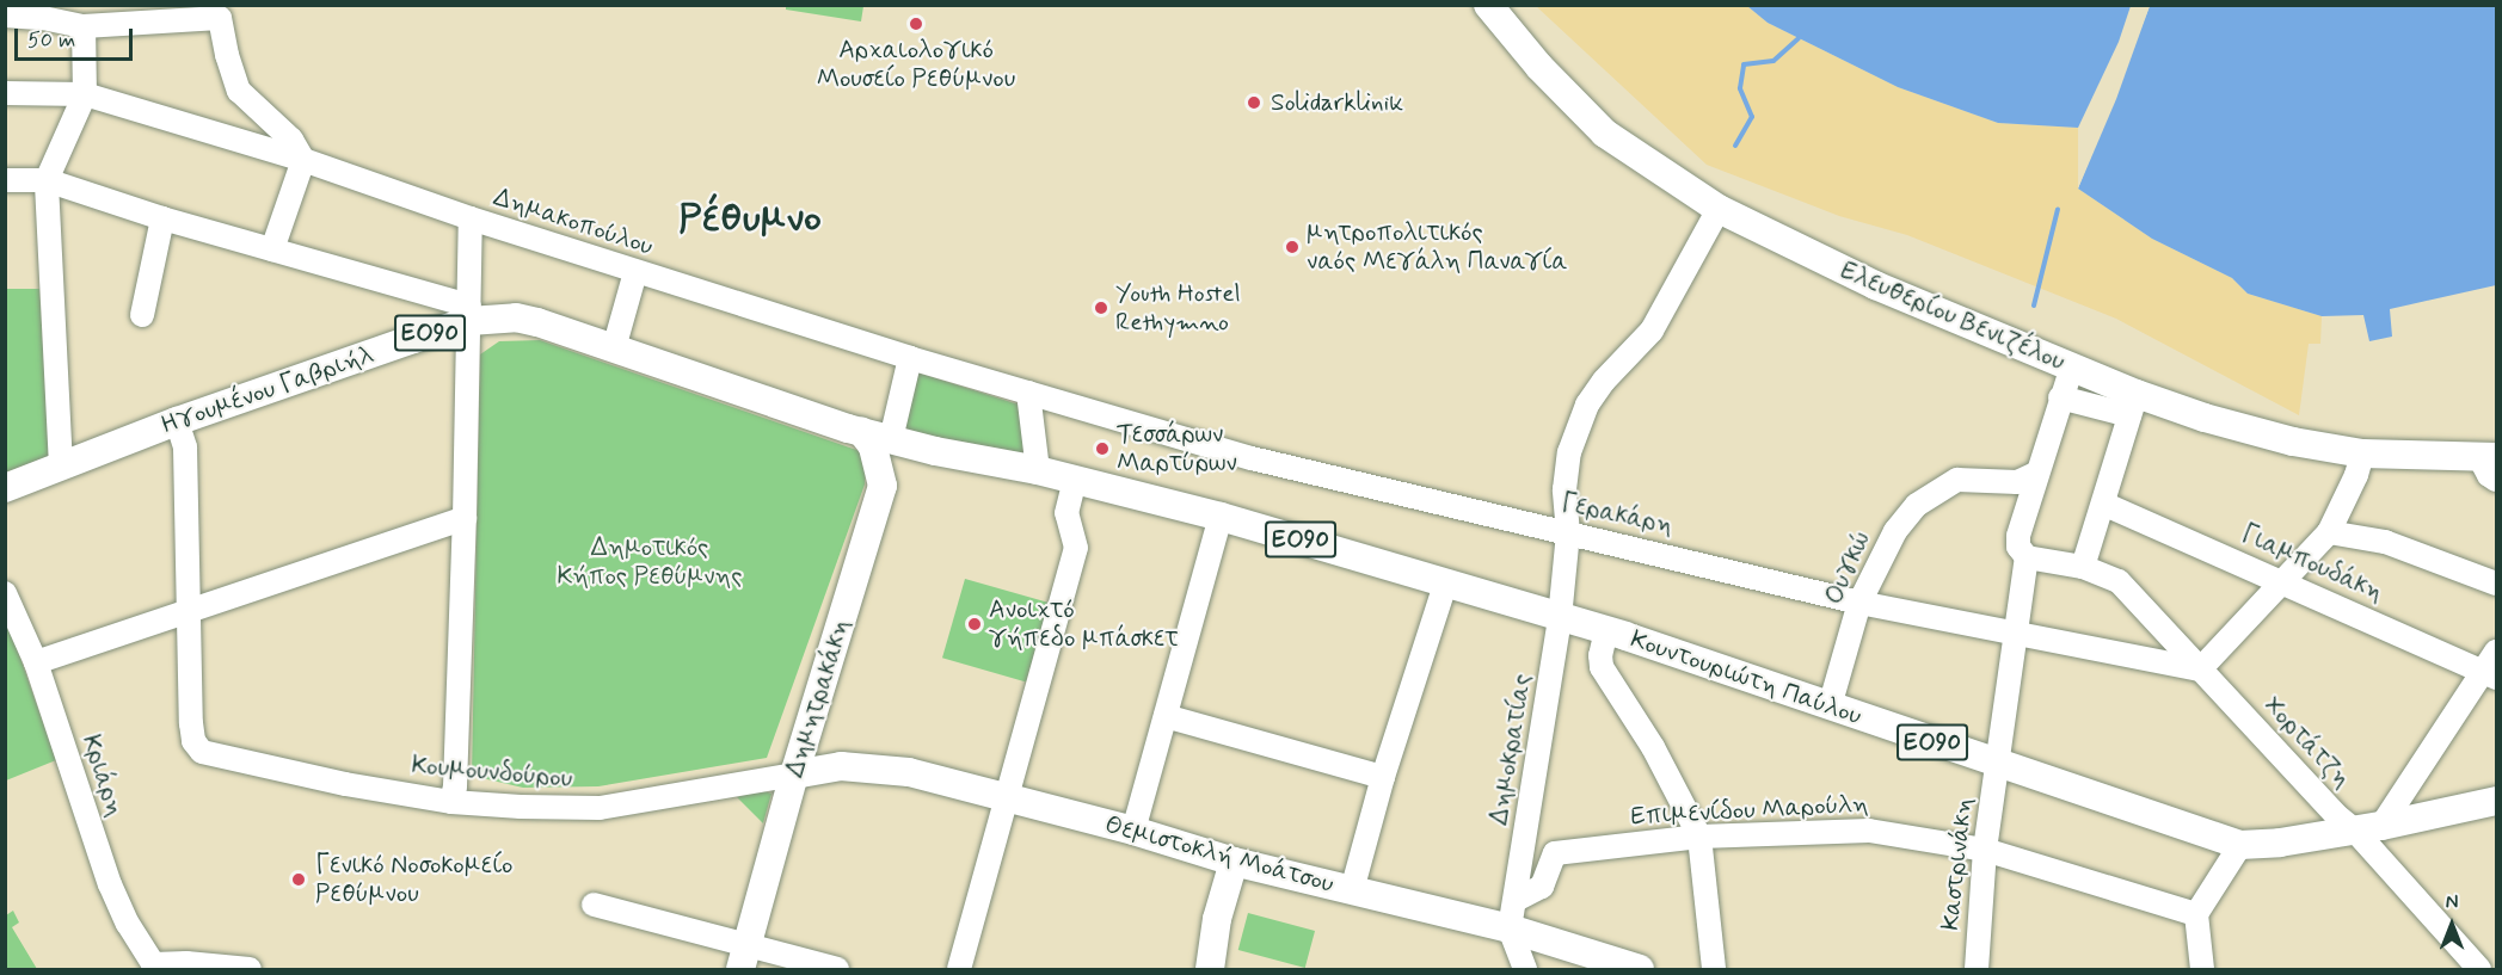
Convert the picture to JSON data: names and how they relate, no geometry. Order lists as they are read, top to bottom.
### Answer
{
  "streets": {
    "main road": [
      "Ελευθερίου Βενιζέλου",
      "ΕΟ90",
      "Ηγουμένου Γαβριήλ",
      "Κουντουριώτη Παύλου",
      "Δημητρακάκη",
      "Θεμιστοκλή Μοάτσου"
    ],
    "street": [
      "Δημακοπούλου",
      "Γερακάρη",
      "Γιαμπουδάκη",
      "Ουγκώ",
      "Χορτάτζη",
      "Δημοκρατίας",
      "Κουμουνδούρου",
      "Κριάρη",
      "Επιμενίδου Μαρούλη",
      "Καστρινάκη"
    ]
  },
  "crossings": [
    ["Ελευθερίου Βενιζέλου", "Δημοκρατίας"],
    ["Ελευθερίου Βενιζέλου", "Καστρινάκη"],
    ["ΕΟ90", "Ηγουμένου Γαβριήλ"],
    ["ΕΟ90", "Κουντουριώτη Παύλου"],
    ["Γερακάρη", "Ουγκώ"],
    ["Γερακάρη", "Χορτάτζη"],
    ["Γερακάρη", "Δημοκρατίας"],
    ["Γερακάρη", "Καστρινάκη"],
    ["Ουγκώ", "Κουντουριώτη Παύλου"],
    ["Ουγκώ", "Καστρινάκη"],
    ["Κουντουριώτη Παύλου", "Χορτάτζη"],
    ["Κουντουριώτη Παύλου", "Δημοκρατίας"],
    ["Κουντουριώτη Παύλου", "Καστρινάκη"],
    ["Δημητρακάκη", "Κουμουνδούρου"],
    ["Δημητρακάκη", "Θεμιστοκλή Μοάτσου"],
    ["Χορτάτζη", "Καστρινάκη"],
    ["Δημοκρατίας", "Επιμενίδου Μαρούλη"],
    ["Δημοκρατίας", "Θεμιστοκλή Μοάτσου"],
    ["Κουμουνδούρου", "Θεμιστοκλή Μοάτσου"],
    ["Επιμενίδου Μαρούλη", "Καστρινάκη"]
  ],
  "districts": ["Ρέθυμνο"],
  "parks": ["Δημοτικός Κήπος Ρεθύμνης"],
  "places": [
    "Αρχαιολογικό Μουσείο Ρεθύμνου",
    "Solidarklinik",
    "μητροπολιτικός ναός Μεγάλη Παναγία",
    "Youth Hostel Rethymno",
    "Τεσσάρων Μαρτύρων",
    "Ανοιχτό γήπεδο μπάσκετ",
    "Γενικό Νοσοκομείο Ρεθύμνου"
  ],
  "scale_bar": "50 m",
  "north": "top"
}
